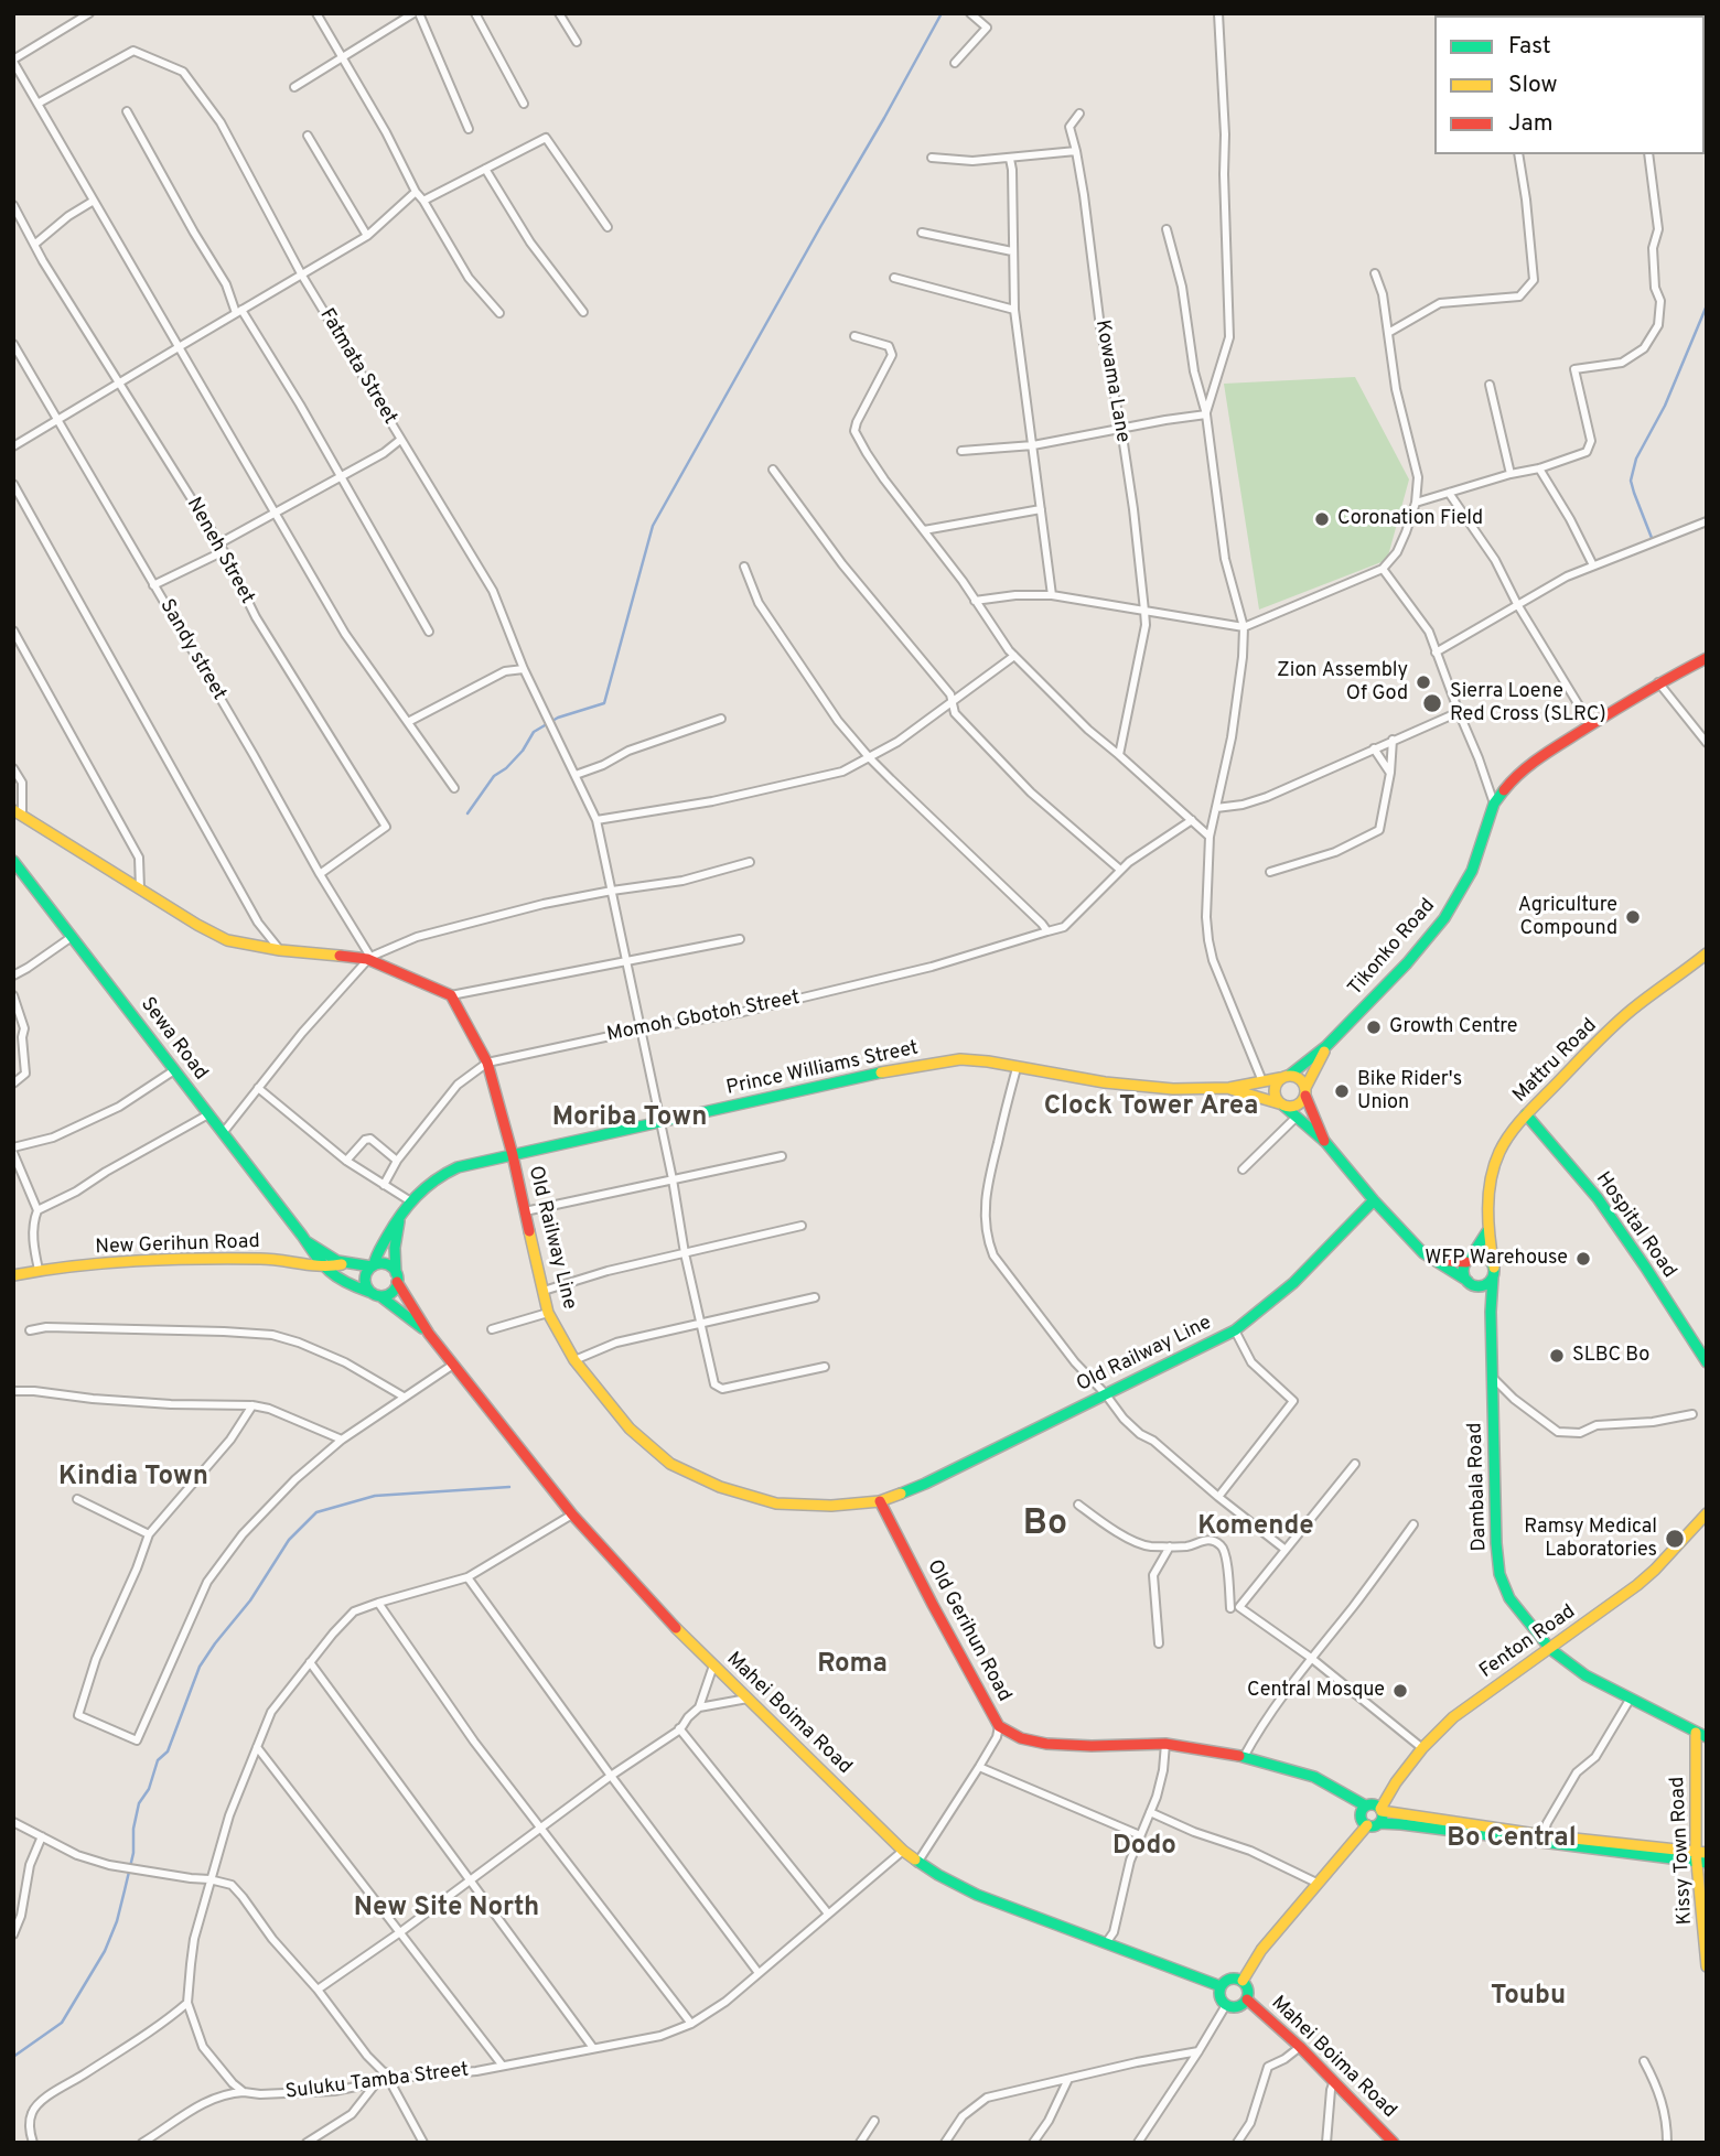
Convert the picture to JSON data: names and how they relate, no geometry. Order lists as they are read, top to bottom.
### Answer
{
  "streets": {
    "street": [
      "Fatmata Street",
      "Kowama Lane",
      "Neneh Street",
      "Sandy street",
      "Tikonko Road",
      "Momoh Gbotoh Street",
      "Sewa Road",
      "Mattru Road",
      "Prince Williams Street",
      "Hospital Road",
      "Old Railway Line",
      "New Gerihun Road",
      "Dambala Road",
      "Old Gerihun Road",
      "Fenton Road",
      "Mahei Boima Road",
      "Kissy Town Road",
      "Suluku Tamba Street"
    ]
  },
  "crossings": [
    ["Fatmata Street", "Momoh Gbotoh Street"],
    ["Fatmata Street", "Prince Williams Street"],
    ["Neneh Street", "Sandy street"],
    ["Momoh Gbotoh Street", "Old Railway Line"],
    ["Mattru Road", "Hospital Road"],
    ["Mattru Road", "Dambala Road"],
    ["Prince Williams Street", "Old Railway Line"],
    ["Prince Williams Street", "New Gerihun Road"],
    ["Old Railway Line", "Old Gerihun Road"],
    ["Dambala Road", "Fenton Road"],
    ["Dambala Road", "Kissy Town Road"],
    ["Old Gerihun Road", "Fenton Road"],
    ["Mahei Boima Road", "Suluku Tamba Street"]
  ],
  "districts": [
    "Clock Tower Area",
    "Moriba Town",
    "Kindia Town",
    "Bo",
    "Komende",
    "Roma",
    "Bo Central",
    "Dodo",
    "New Site North",
    "Toubu"
  ],
  "places": [
    "Coronation Field",
    "Zion Assembly Of God",
    "Sierra Loene Red Cross (SLRC)",
    "Agriculture Compound",
    "Growth Centre",
    "Bike Rider's Union",
    "WFP Warehouse",
    "SLBC Bo",
    "Ramsy Medical Laboratories",
    "Central Mosque"
  ],
  "legend": ["Fast", "Slow", "Jam"]
}
